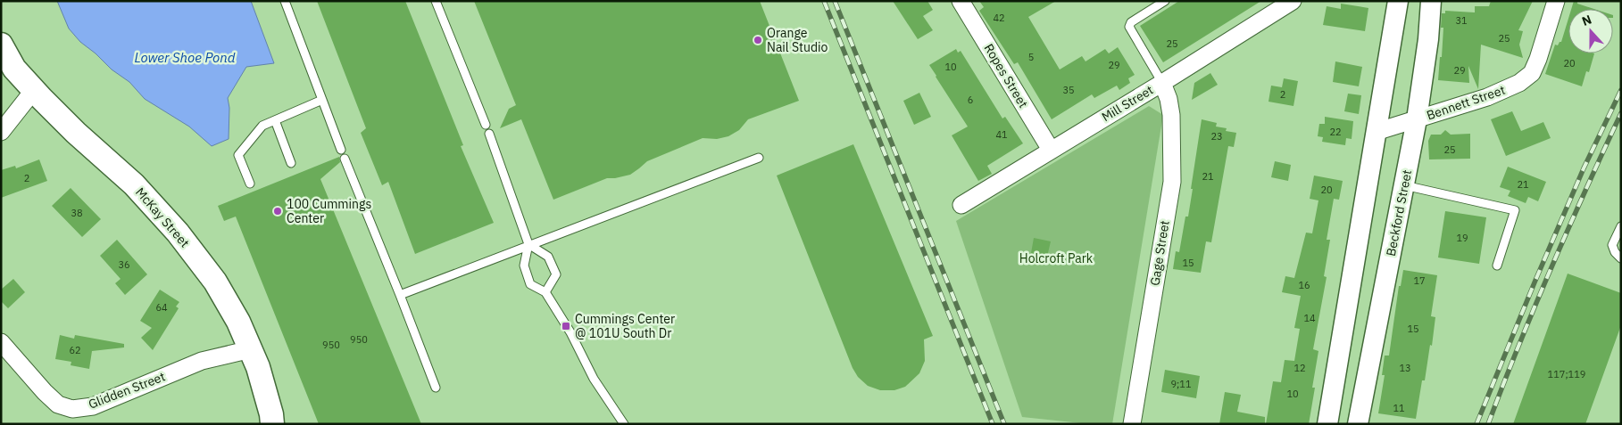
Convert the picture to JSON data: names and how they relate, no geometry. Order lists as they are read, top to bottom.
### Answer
{
  "streets": {
    "main road": ["McKay Street"],
    "street": [
      "Ropes Street",
      "Bennett Street",
      "Mill Street",
      "Beckford Street",
      "Gage Street",
      "Glidden Street"
    ]
  },
  "crossings": [
    ["Ropes Street", "Mill Street"],
    ["Bennett Street", "Beckford Street"],
    ["Mill Street", "Gage Street"],
    ["McKay Street", "Glidden Street"]
  ],
  "water": ["Lower Shoe Pond"],
  "parks": ["Holcroft Park"],
  "places": {
    "other": ["Orange Nail Studio", "100 Cummings Center"],
    "transit": ["Cummings Center @ 101U South Dr"]
  },
  "house_numbers": [
    "42",
    "31",
    "25",
    "25",
    "5",
    "20",
    "29",
    "10",
    "29",
    "35",
    "2",
    "6",
    "22",
    "41",
    "23",
    "25",
    "21",
    "2",
    "21",
    "20",
    "38",
    "19",
    "15",
    "36",
    "17",
    "16",
    "64",
    "14",
    "15",
    "950",
    "950",
    "62",
    "12",
    "13",
    "117;119",
    "9;11",
    "10",
    "11"
  ],
  "north": "top"
}
